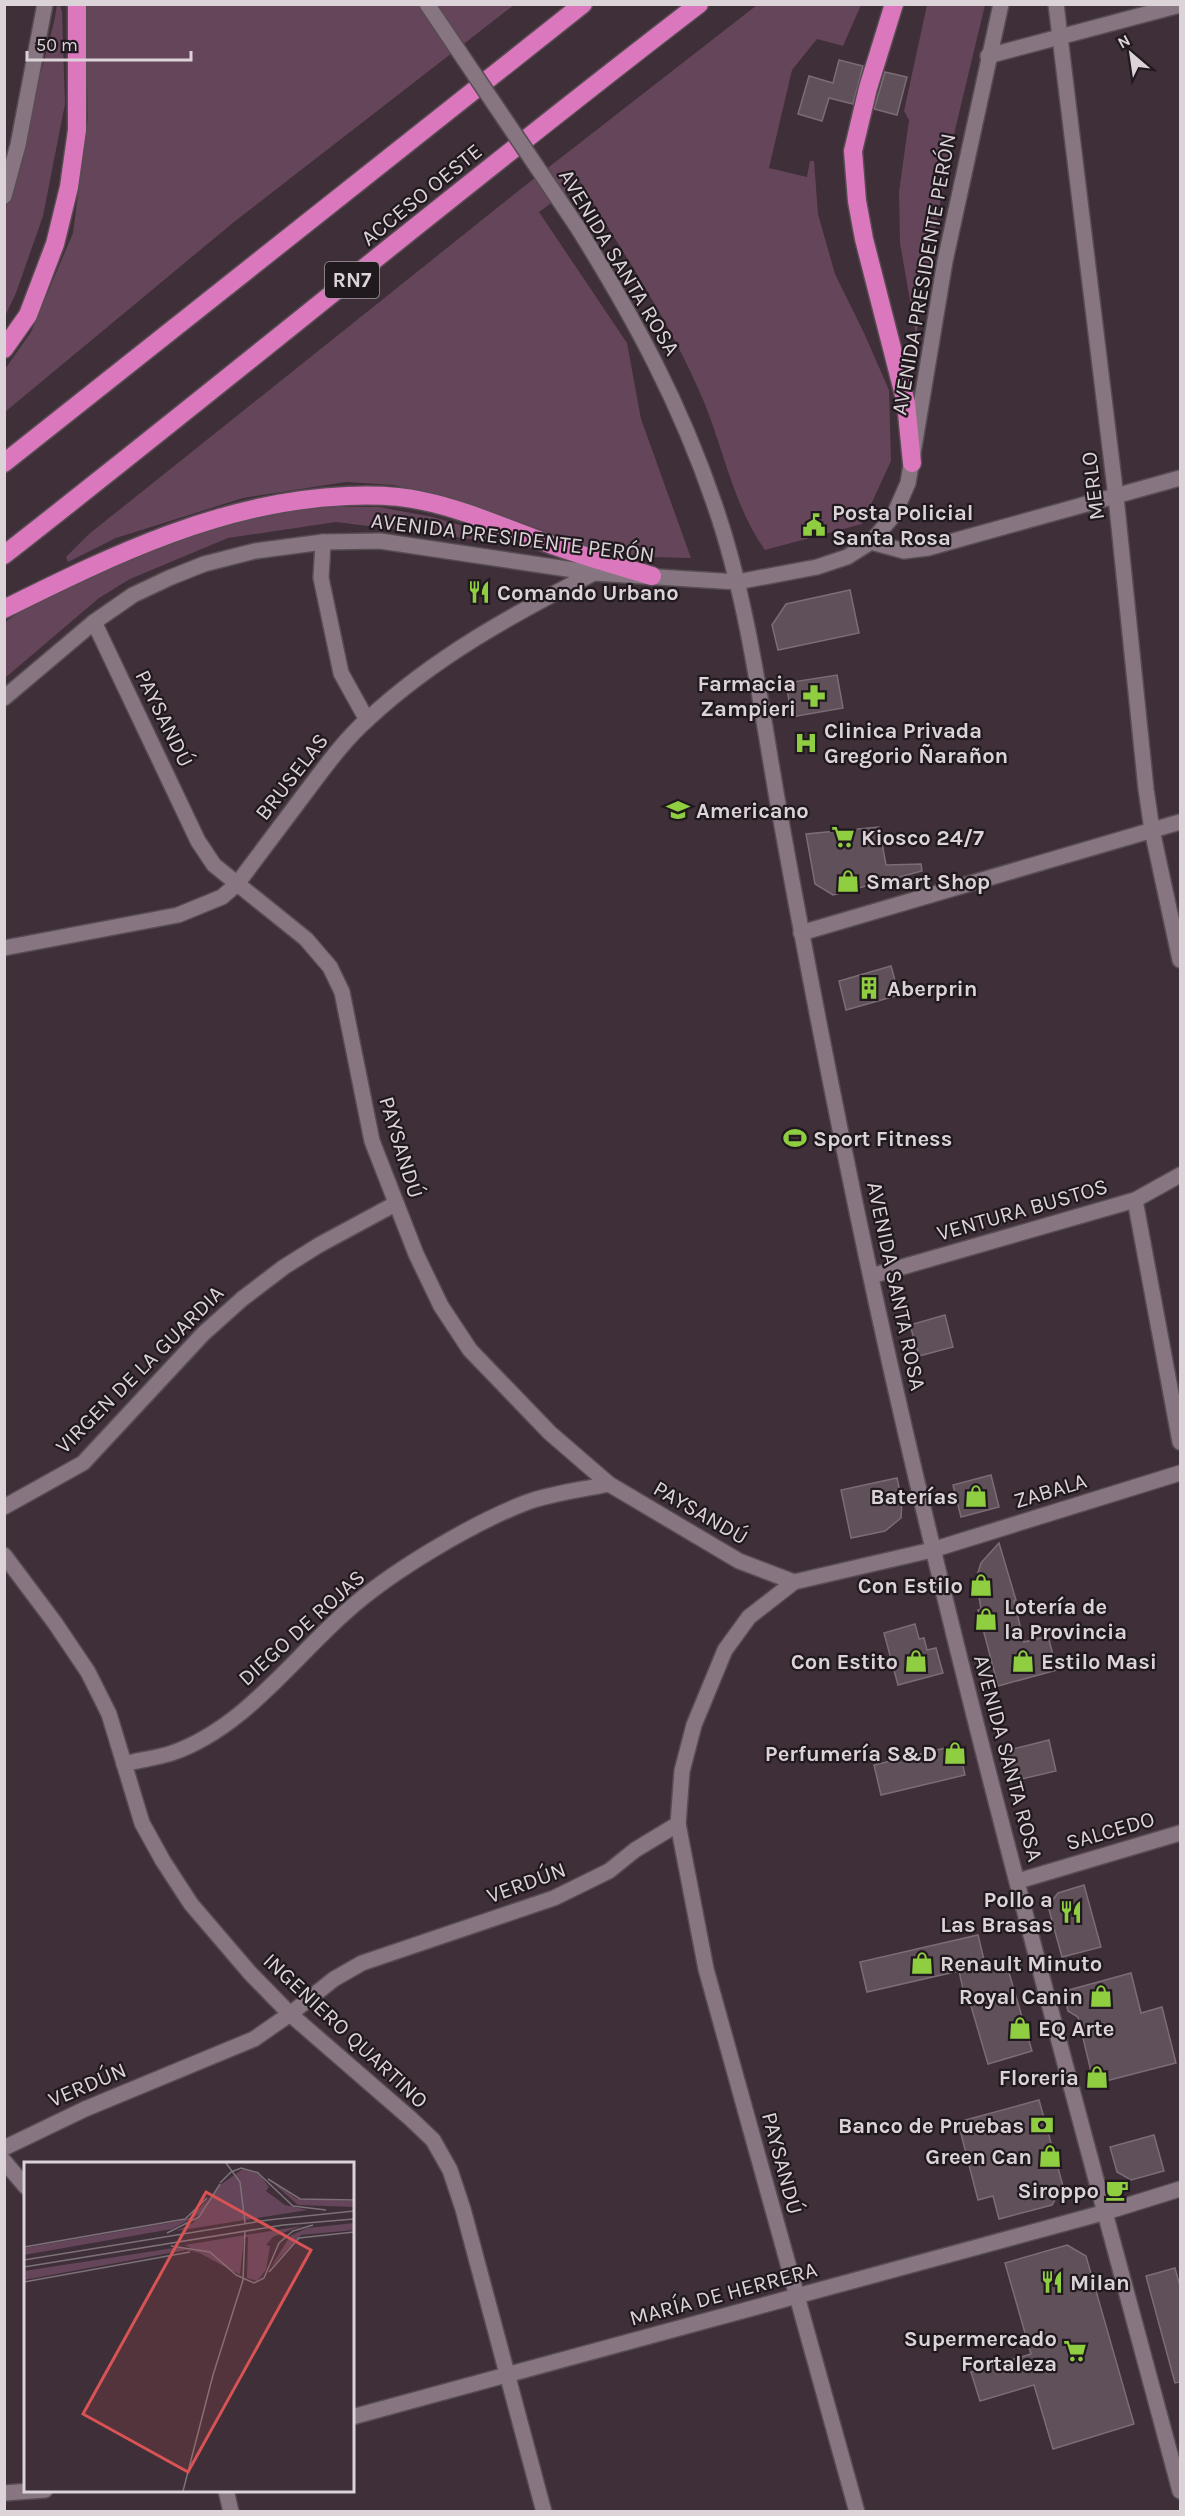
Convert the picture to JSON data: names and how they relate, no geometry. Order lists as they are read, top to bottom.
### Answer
{
  "streets": {
    "highway": ["ACCESO OESTE", "RN7"],
    "street": [
      "AVENIDA SANTA ROSA",
      "AVENIDA PRESIDENTE PERÓN",
      "MERLO",
      "PAYSANDÚ",
      "BRUSELAS",
      "VENTURA BUSTOS",
      "VIRGEN DE LA GUARDIA",
      "ZABALA",
      "DIEGO DE ROJAS",
      "SALCEDO",
      "VERDÚN",
      "INGENIERO QUARTINO",
      "MARÍA DE HERRERA"
    ]
  },
  "crossings": [
    ["AVENIDA SANTA ROSA", "AVENIDA PRESIDENTE PERÓN"],
    ["AVENIDA SANTA ROSA", "VENTURA BUSTOS"],
    ["AVENIDA SANTA ROSA", "ZABALA"],
    ["AVENIDA SANTA ROSA", "SALCEDO"],
    ["AVENIDA SANTA ROSA", "MARÍA DE HERRERA"],
    ["AVENIDA PRESIDENTE PERÓN", "PAYSANDÚ"],
    ["AVENIDA PRESIDENTE PERÓN", "BRUSELAS"],
    ["PAYSANDÚ", "BRUSELAS"],
    ["PAYSANDÚ", "VIRGEN DE LA GUARDIA"],
    ["PAYSANDÚ", "DIEGO DE ROJAS"],
    ["PAYSANDÚ", "VERDÚN"],
    ["PAYSANDÚ", "MARÍA DE HERRERA"],
    ["DIEGO DE ROJAS", "INGENIERO QUARTINO"],
    ["VERDÚN", "INGENIERO QUARTINO"],
    ["INGENIERO QUARTINO", "MARÍA DE HERRERA"]
  ],
  "places": {
    "public building": ["Posta Policial Santa Rosa"],
    "restaurant": ["Comando Urbano", "Pollo a Las Brasas", "Milan"],
    "pharmacy": ["Farmacia Zampieri"],
    "hospital": ["Clinica Privada Gregorio Ñarañon"],
    "school or university": ["Americano"],
    "supermarket": ["Kiosco 24/7", "Supermercado Fortaleza"],
    "shop": [
      "Smart Shop",
      "Baterías",
      "Con Estilo",
      "Lotería de la Provincia",
      "Con Estito",
      "Estilo Masi",
      "Perfumería S&D",
      "Renault Minuto",
      "Royal Canin",
      "EQ Arte",
      "Floreria",
      "Green Can"
    ],
    "building": ["Aberprin"],
    "sports": ["Sport Fitness"],
    "bank": ["Banco de Pruebas"],
    "cafe": ["Siroppo"]
  },
  "scale_bar": "50 m",
  "north": "top left"
}
